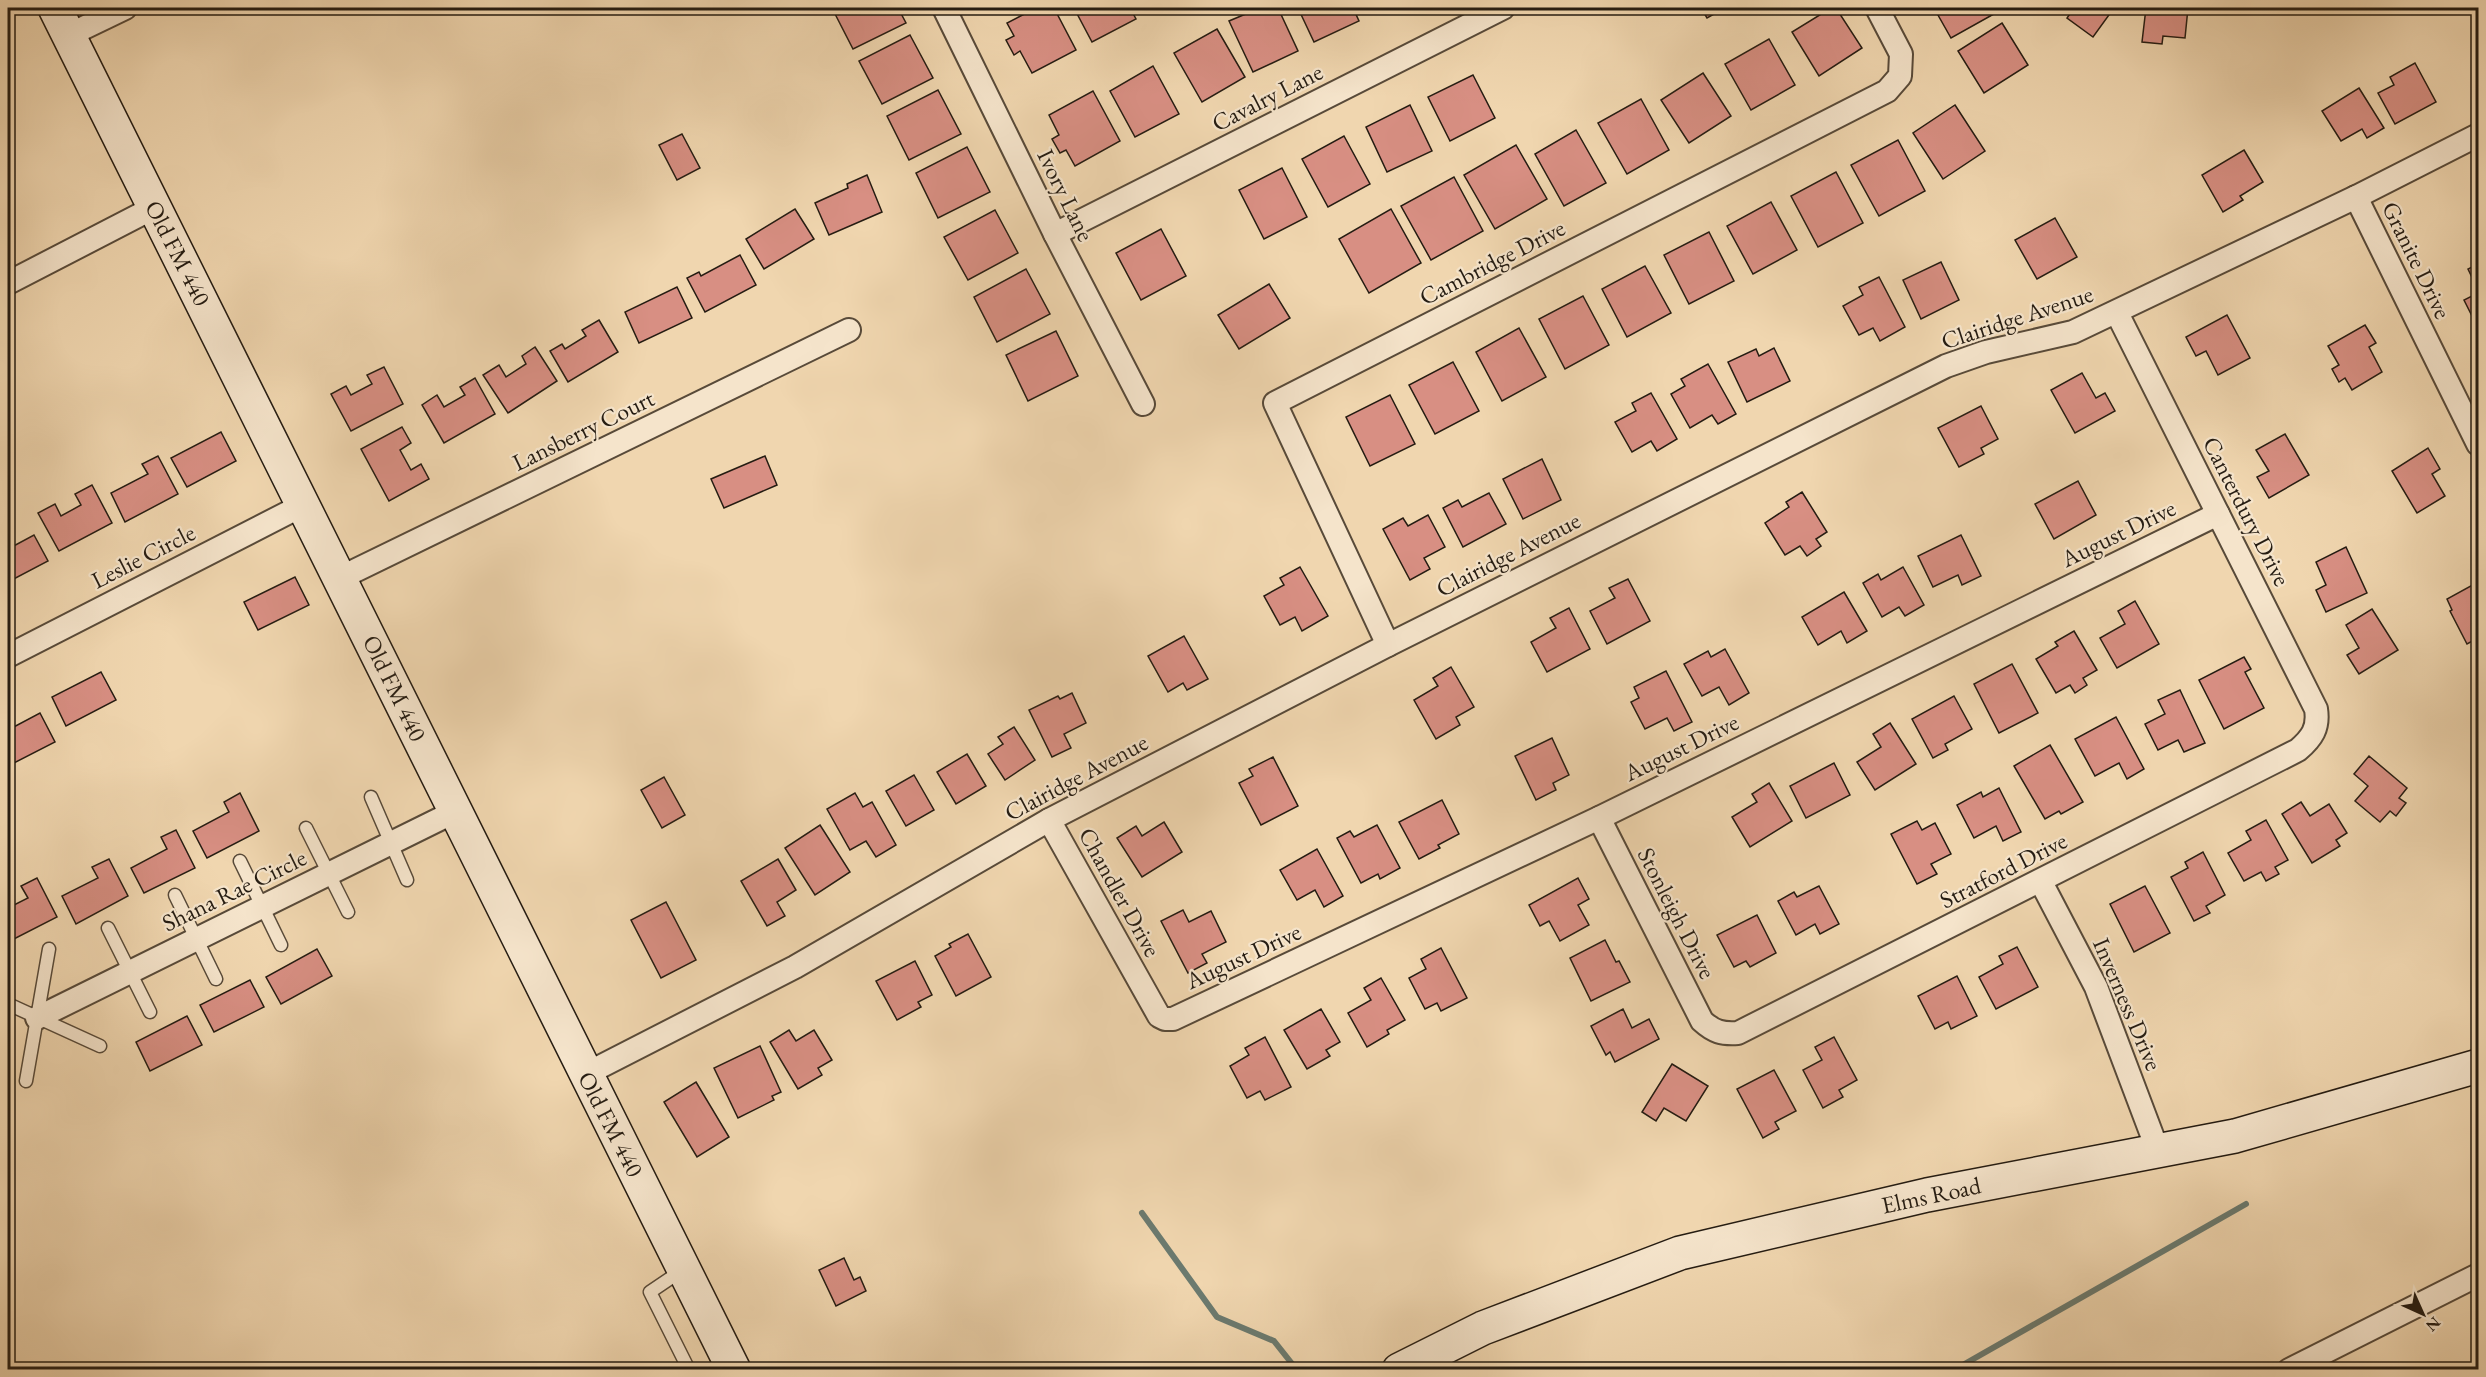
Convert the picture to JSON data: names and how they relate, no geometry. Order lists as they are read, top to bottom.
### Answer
{
  "streets": {
    "street": [
      "Cavalry Lane",
      "Ivory Lane",
      "Old FM 440",
      "Granite Drive",
      "Cambridge Drive",
      "Clairidge Avenue",
      "Lansberry Court",
      "Canterdury Drive",
      "August Drive",
      "Leslie Circle",
      "Stratford Drive",
      "Shana Rae Circle",
      "Chandler Drive",
      "Stonleigh Drive",
      "Inverness Drive",
      "Elms Road"
    ]
  },
  "crossings": [
    ["Cavalry Lane", "Ivory Lane"],
    ["Old FM 440", "Clairidge Avenue"],
    ["Old FM 440", "Lansberry Court"],
    ["Old FM 440", "Leslie Circle"],
    ["Old FM 440", "Shana Rae Circle"],
    ["Granite Drive", "Clairidge Avenue"],
    ["Cambridge Drive", "Clairidge Avenue"],
    ["Clairidge Avenue", "Canterdury Drive"],
    ["Clairidge Avenue", "Chandler Drive"],
    ["Canterdury Drive", "August Drive"],
    ["Canterdury Drive", "Stratford Drive"],
    ["August Drive", "Chandler Drive"],
    ["August Drive", "Stonleigh Drive"],
    ["Stratford Drive", "Stonleigh Drive"],
    ["Stratford Drive", "Inverness Drive"],
    ["Inverness Drive", "Elms Road"]
  ],
  "north": "bottom right"
}
